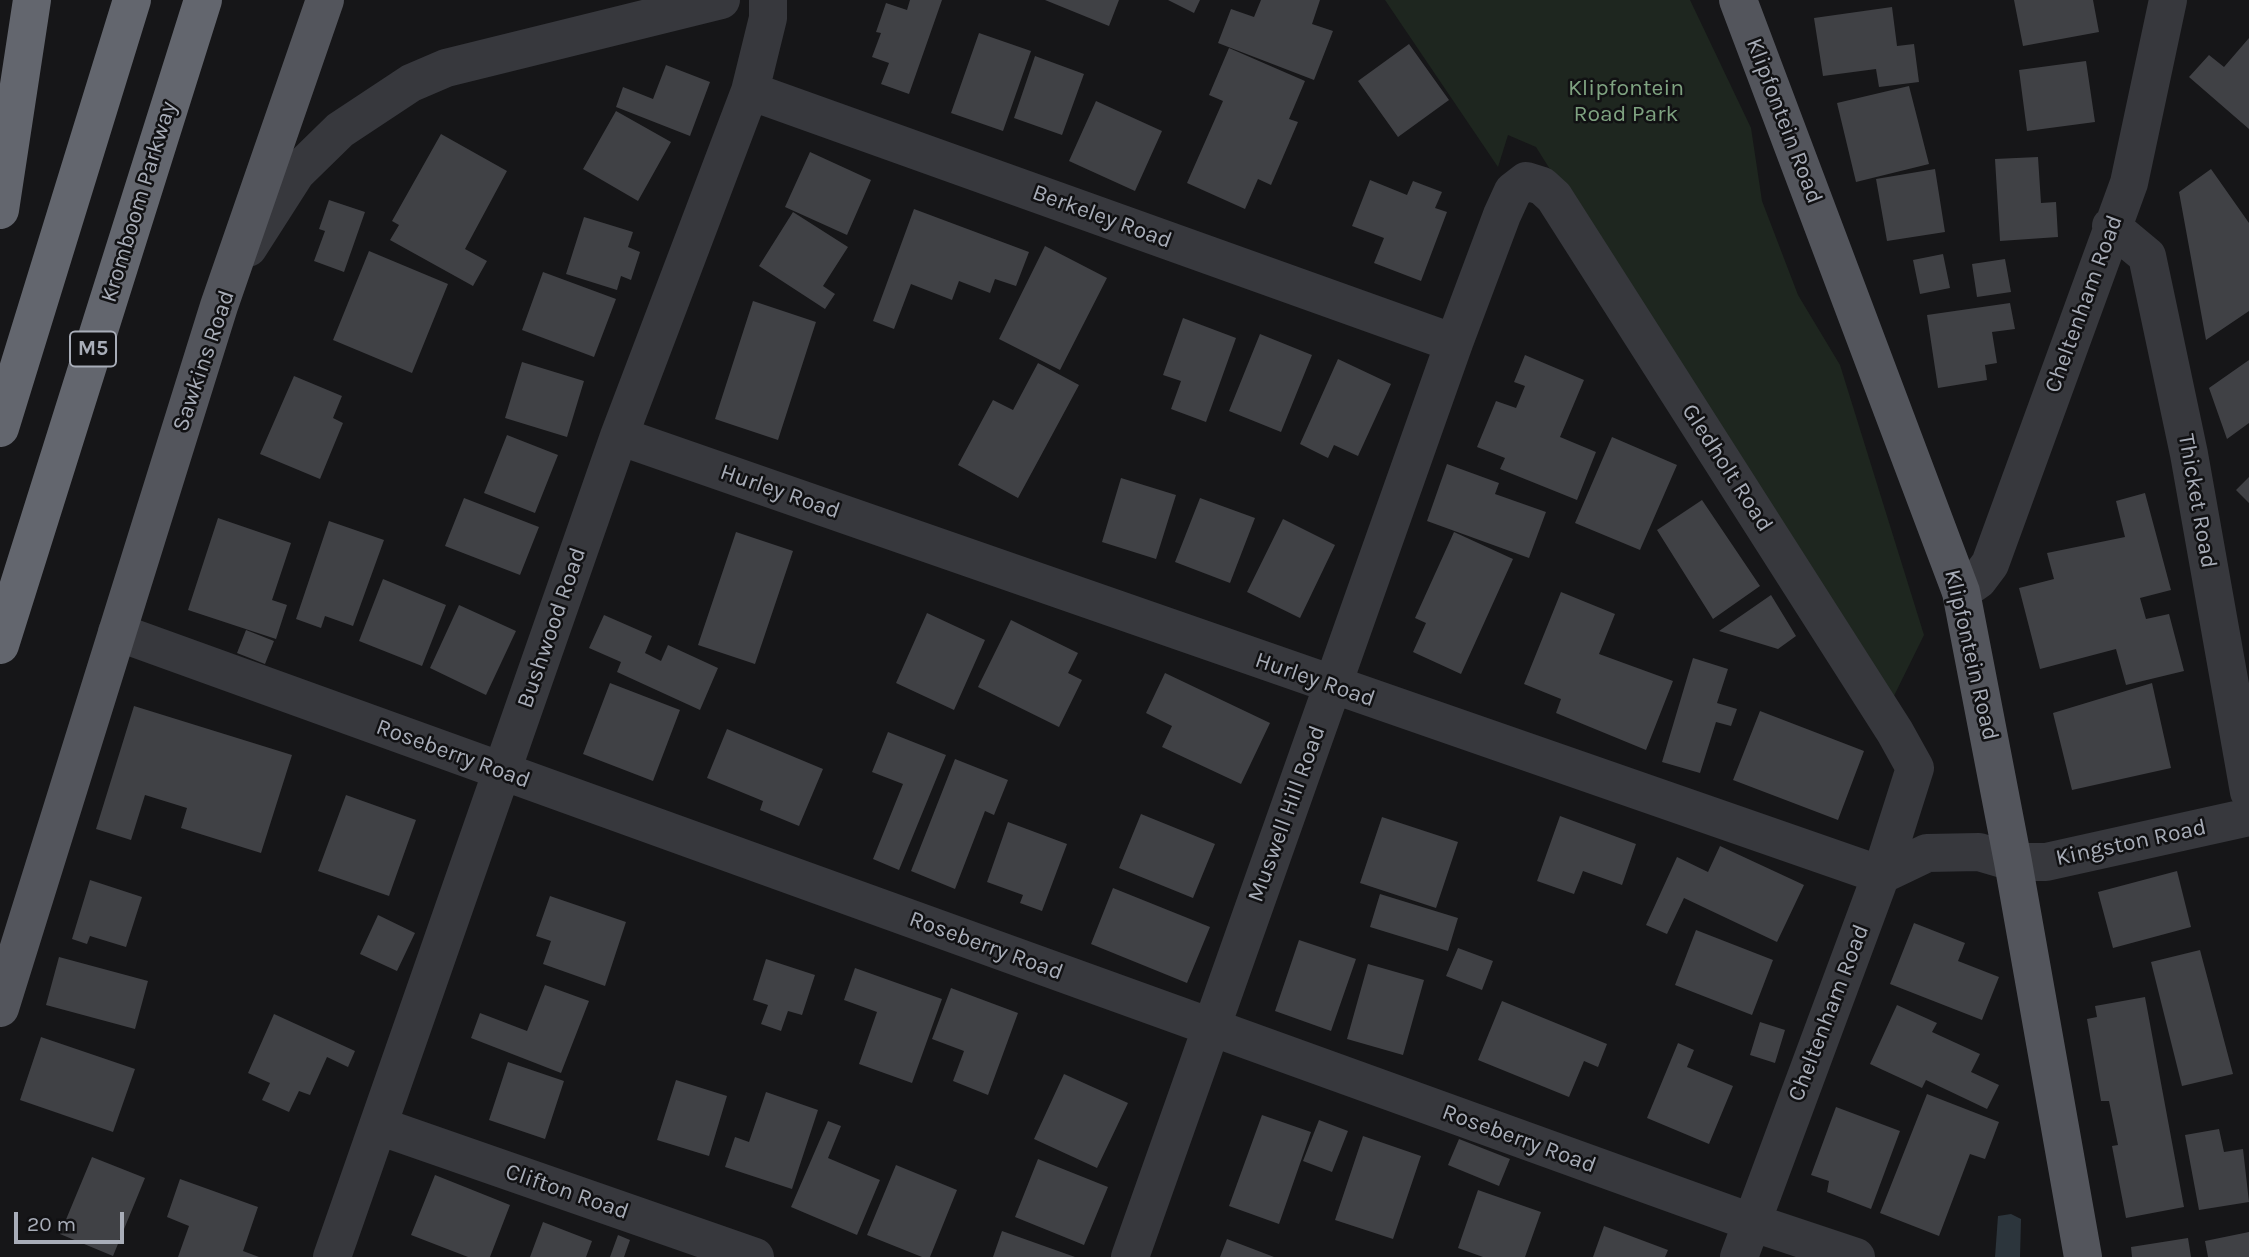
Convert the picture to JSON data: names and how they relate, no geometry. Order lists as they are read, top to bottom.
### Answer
{
  "streets": {
    "highway": ["Kromboom Parkway", "M5"],
    "main road": ["Klipfontein Road", "Sawkins Road"],
    "street": [
      "Berkeley Road",
      "Cheltenham Road",
      "Gledholt Road",
      "Hurley Road",
      "Thicket Road",
      "Bushwood Road",
      "Roseberry Road",
      "Muswell Hill Road",
      "Kingston Road",
      "Clifton Road"
    ]
  },
  "crossings": [
    ["Klipfontein Road", "Cheltenham Road"],
    ["Klipfontein Road", "Kingston Road"],
    ["Berkeley Road", "Bushwood Road"],
    ["Berkeley Road", "Muswell Hill Road"],
    ["Cheltenham Road", "Gledholt Road"],
    ["Cheltenham Road", "Hurley Road"],
    ["Cheltenham Road", "Thicket Road"],
    ["Cheltenham Road", "Roseberry Road"],
    ["Sawkins Road", "Roseberry Road"],
    ["Gledholt Road", "Muswell Hill Road"],
    ["Hurley Road", "Bushwood Road"],
    ["Hurley Road", "Muswell Hill Road"],
    ["Bushwood Road", "Roseberry Road"],
    ["Bushwood Road", "Clifton Road"],
    ["Roseberry Road", "Muswell Hill Road"]
  ],
  "parks": ["Klipfontein Road Park"],
  "scale_bar": "20 m"
}
